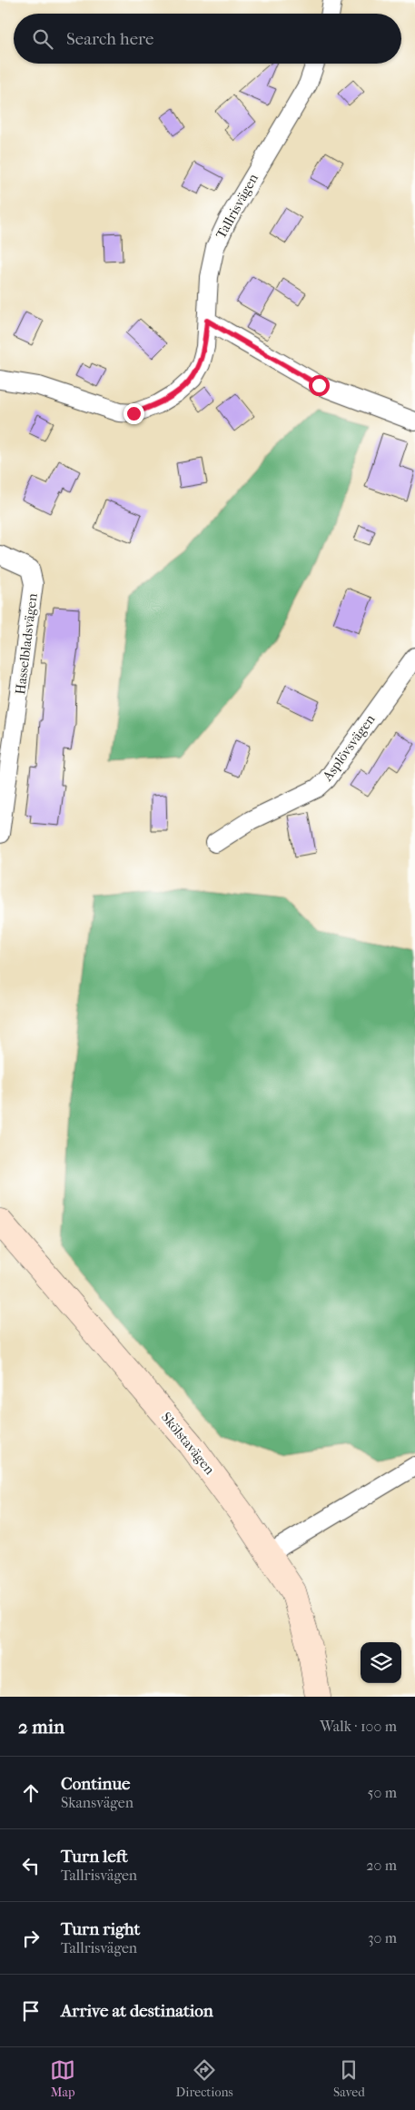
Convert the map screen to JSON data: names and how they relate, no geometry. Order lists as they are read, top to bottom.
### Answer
{
  "streets": {
    "street": [
      "Tallrisvägen",
      "Hasselbladsvägen",
      "Asplövsvägen",
      "Skölstavägen"
    ]
  },
  "page": {
    "search": "Search here",
    "heading": ["2 min", "Walk · 100 m"],
    "list": [
      ["Continue", "Skansvägen", "50 m"],
      ["Turn left", "Tallrisvägen", "20 m"],
      ["Turn right", "Tallrisvägen", "30 m"],
      "Arrive at destination"
    ],
    "nav": ["Map", "Directions", "Saved"]
  }
}
